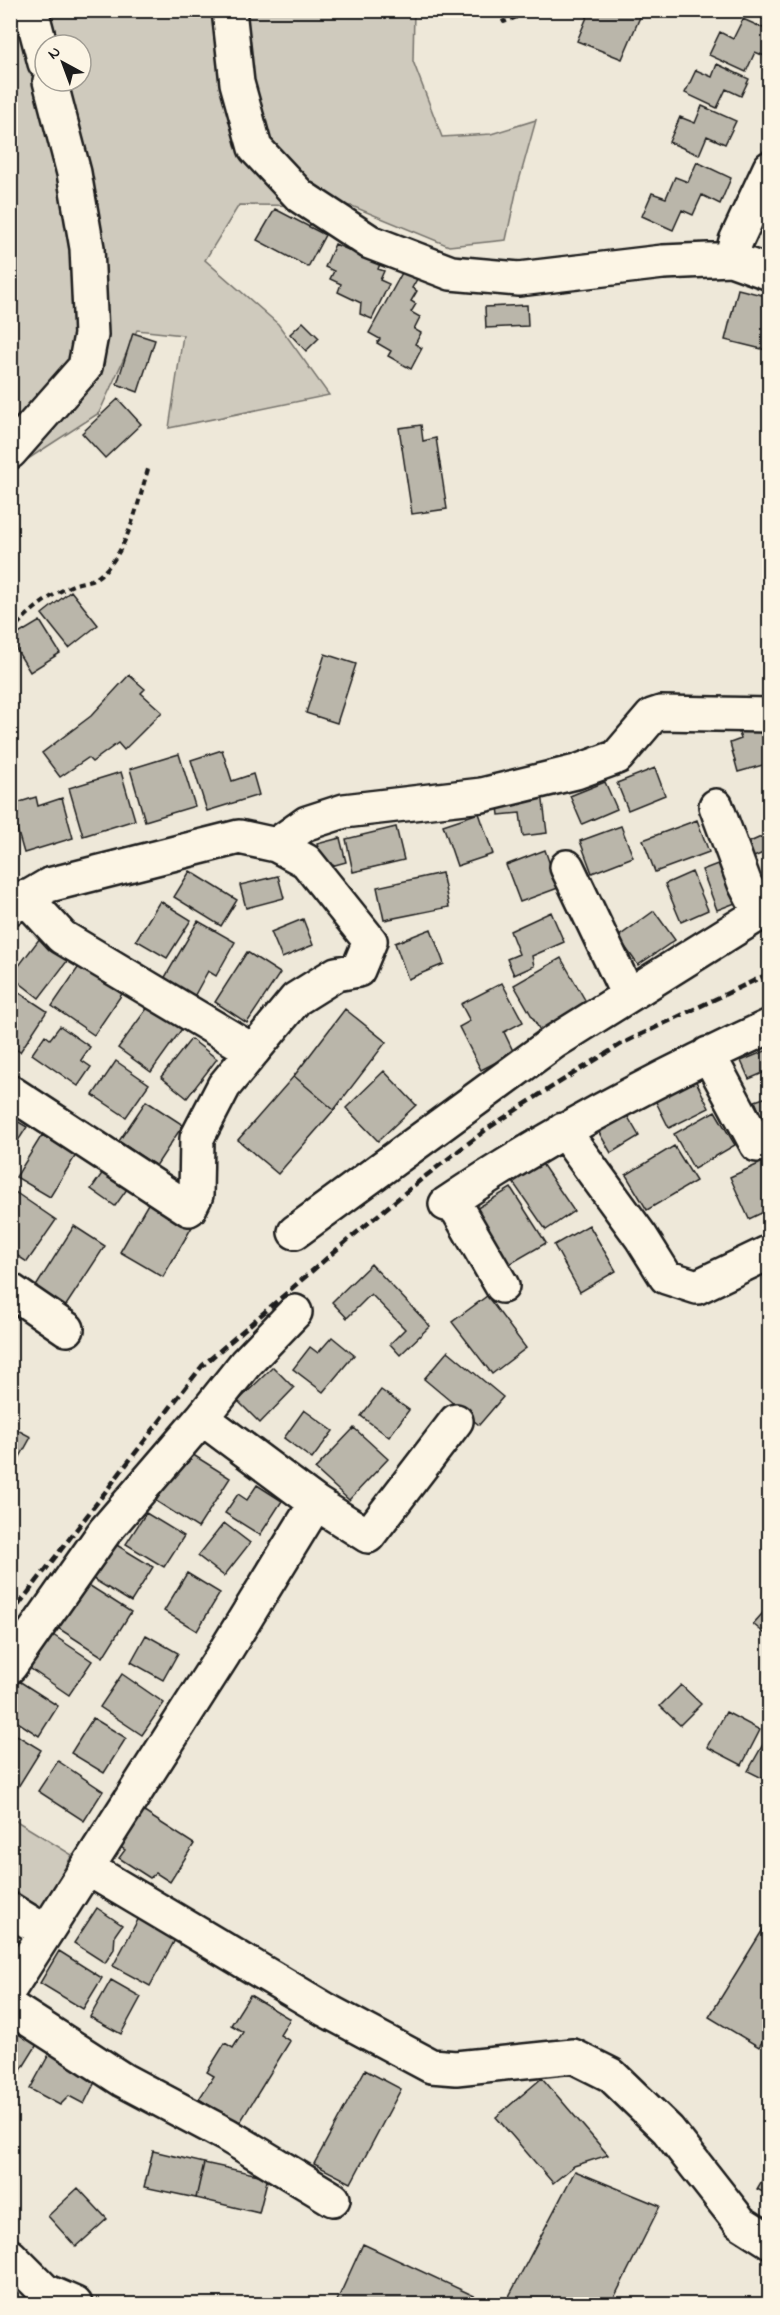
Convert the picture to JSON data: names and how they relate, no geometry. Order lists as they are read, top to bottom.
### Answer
{
  "north": "top left"
}
